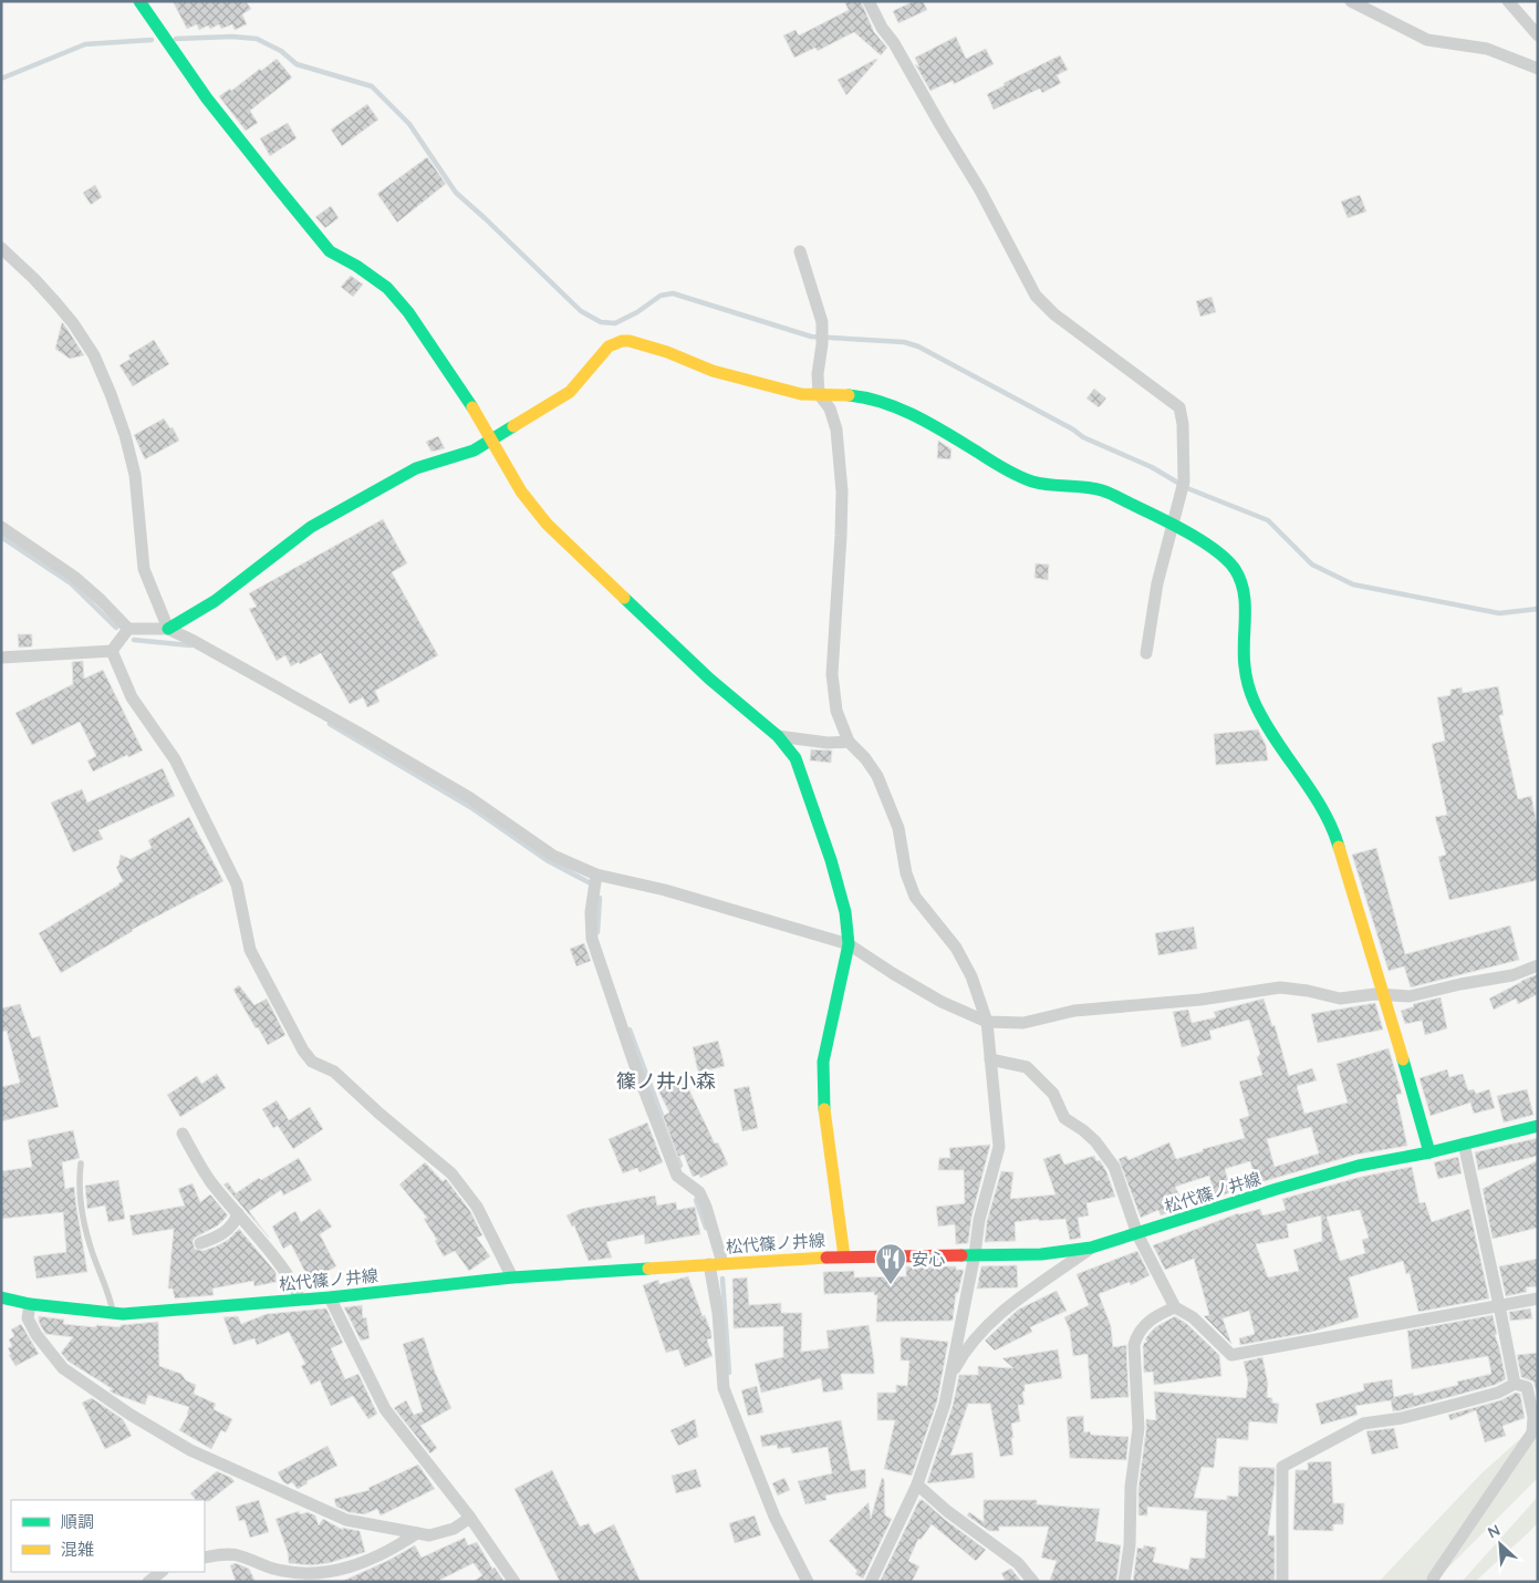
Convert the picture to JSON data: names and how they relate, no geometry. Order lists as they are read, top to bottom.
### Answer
{
  "streets": {
    "street": ["松代篠ノ井線"]
  },
  "districts": ["篠ノ井小森"],
  "places": {
    "restaurant": ["安心"]
  },
  "legend": ["順調", "混雑"],
  "north": "top left"
}
